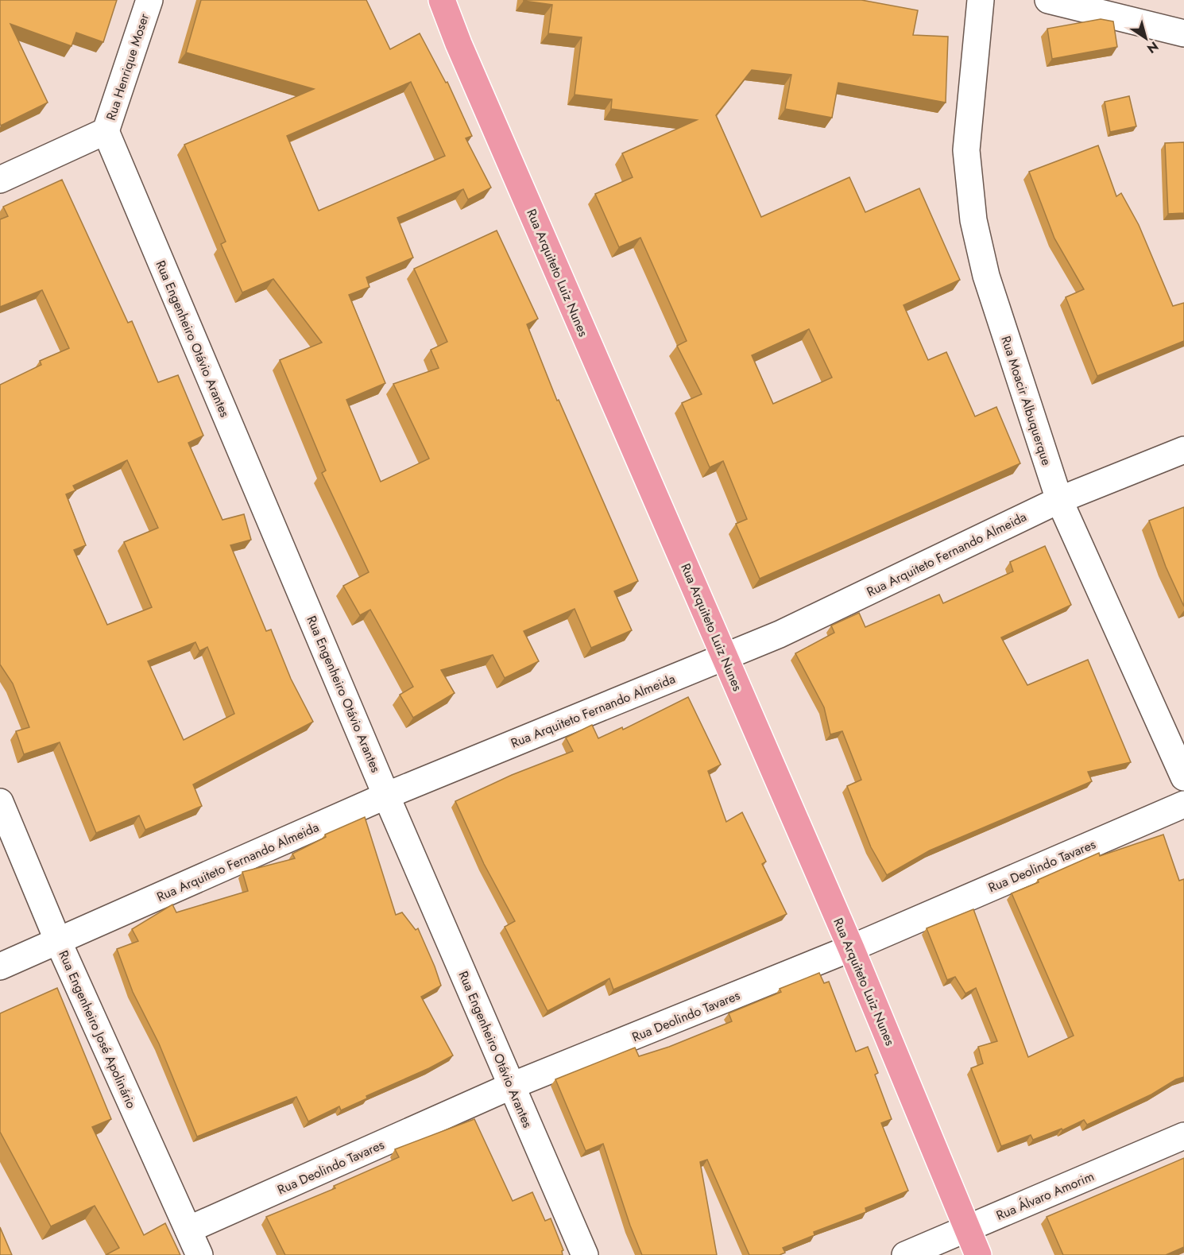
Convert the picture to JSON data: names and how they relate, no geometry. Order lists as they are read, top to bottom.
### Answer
{
  "streets": {
    "main road": ["Rua Arquiteto Luiz Nunes"],
    "street": [
      "Rua Henrique Moser",
      "Rua Engenheiro Otávio Arantes",
      "Rua Moacir Albuquerque",
      "Rua Arquiteto Fernando Almeida",
      "Rua Deolindo Tavares",
      "Rua Engenheiro José Apolinário",
      "Rua Álvaro Amorim"
    ]
  },
  "crossings": [
    ["Rua Henrique Moser", "Rua Engenheiro Otávio Arantes"],
    ["Rua Arquiteto Luiz Nunes", "Rua Arquiteto Fernando Almeida"],
    ["Rua Arquiteto Luiz Nunes", "Rua Deolindo Tavares"],
    ["Rua Arquiteto Luiz Nunes", "Rua Álvaro Amorim"],
    ["Rua Engenheiro Otávio Arantes", "Rua Arquiteto Fernando Almeida"],
    ["Rua Engenheiro Otávio Arantes", "Rua Deolindo Tavares"],
    ["Rua Moacir Albuquerque", "Rua Arquiteto Fernando Almeida"],
    ["Rua Arquiteto Fernando Almeida", "Rua Engenheiro José Apolinário"],
    ["Rua Deolindo Tavares", "Rua Engenheiro José Apolinário"]
  ],
  "north": "bottom right"
}
